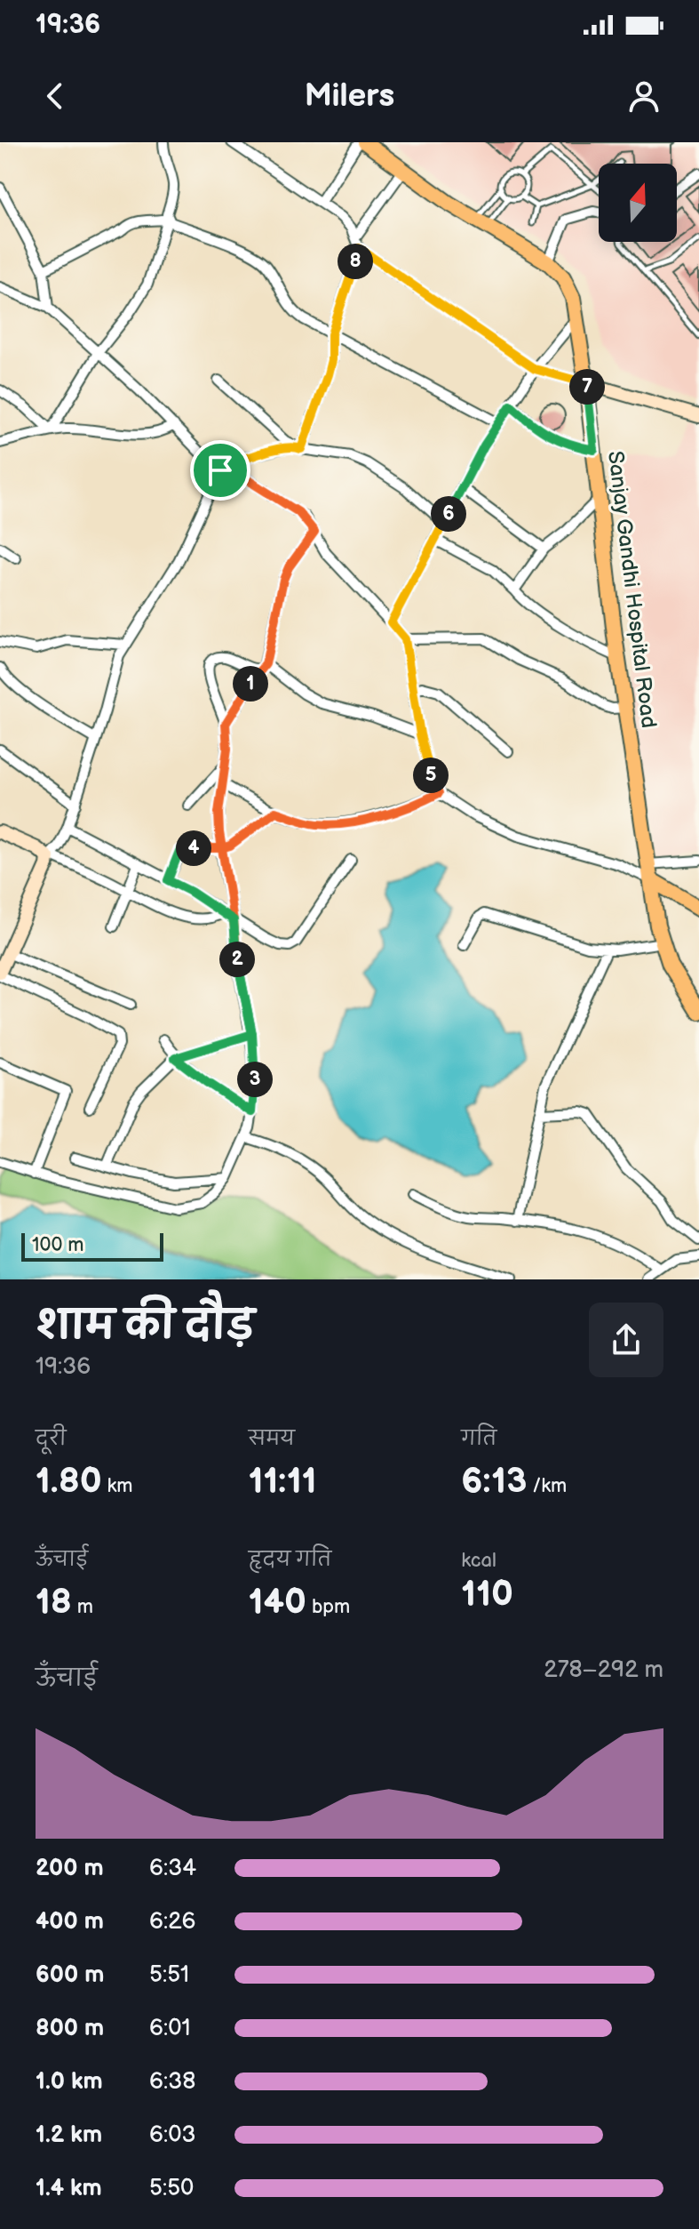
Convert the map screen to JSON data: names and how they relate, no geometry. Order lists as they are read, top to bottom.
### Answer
{
  "streets": {
    "main road": ["Sanjay Gandhi Hospital Road"]
  },
  "scale_bar": "100 m",
  "north": "top",
  "page": {
    "status": "19:36",
    "header": "Milers",
    "pins": [
      "8",
      "7",
      "6",
      "1",
      "5",
      "4",
      "2",
      "3"
    ],
    "scale": "100 m",
    "heading": ["शाम की दौड़", "19:36"],
    "stats": [
      ["दूरी", "1.80 km"],
      ["समय", "11:11"],
      ["गति", "6:13 /km"],
      ["ऊँचाई", "18 m"],
      ["हृदय गति", "140 bpm"],
      ["kcal", "110"]
    ],
    "chart": ["ऊँचाई", "278–292 m"],
    "list": [
      {
        "name": "200 m",
        "note": "6:34"
      },
      {
        "name": "400 m",
        "note": "6:26"
      },
      {
        "name": "600 m",
        "note": "5:51"
      },
      {
        "name": "800 m",
        "note": "6:01"
      },
      {
        "name": "1.0 km",
        "note": "6:38"
      },
      {
        "name": "1.2 km",
        "note": "6:03"
      },
      {
        "name": "1.4 km",
        "note": "5:50"
      }
    ]
  }
}
